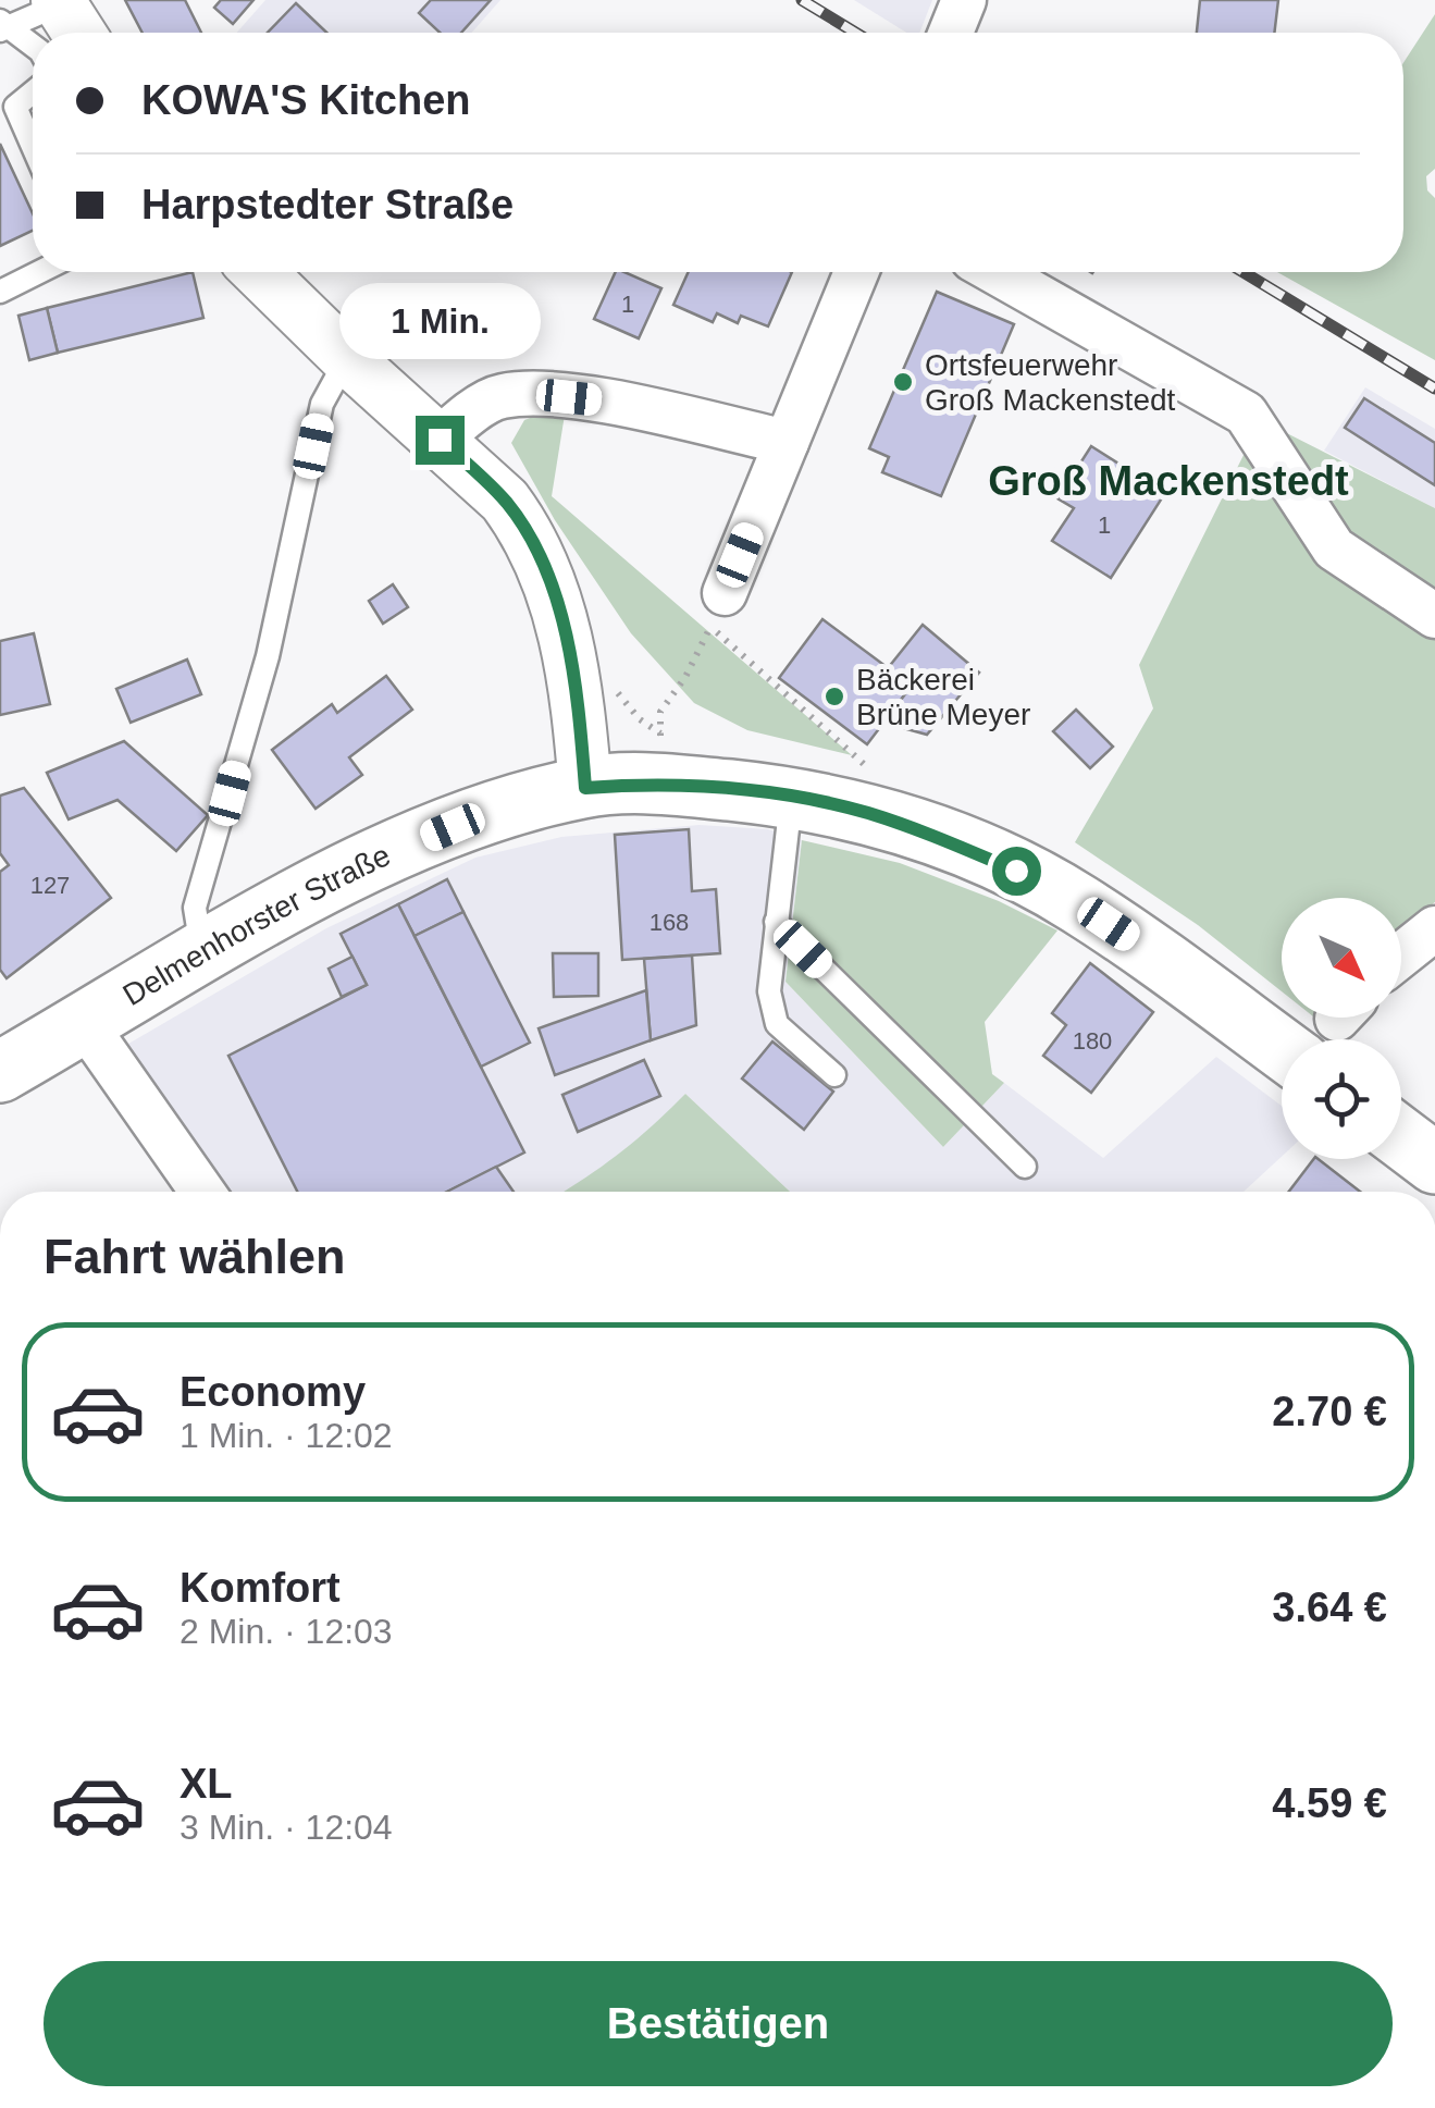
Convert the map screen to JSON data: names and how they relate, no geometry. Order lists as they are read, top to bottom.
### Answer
{
  "streets": {
    "main road": ["Delmenhorster Straße"]
  },
  "districts": ["Groß Mackenstedt"],
  "places": ["Ortsfeuerwehr Groß Mackenstedt", "Bäckerei Brüne Meyer"],
  "house_numbers": [
    "1",
    "1",
    "127",
    "168",
    "180"
  ],
  "north": "bottom right",
  "page": {
    "banner": ["KOWA'S Kitchen", "Harpstedter Straße"],
    "bubble": "1 Min.",
    "heading": "Fahrt wählen",
    "list": [
      {
        "name": "Economy",
        "note": "1 Min. · 12:02",
        "value": "2.70 €"
      },
      {
        "name": "Komfort",
        "note": "2 Min. · 12:03",
        "value": "3.64 €"
      },
      {
        "name": "XL",
        "note": "3 Min. · 12:04",
        "value": "4.59 €"
      }
    ],
    "buttons": "Bestätigen"
  }
}
